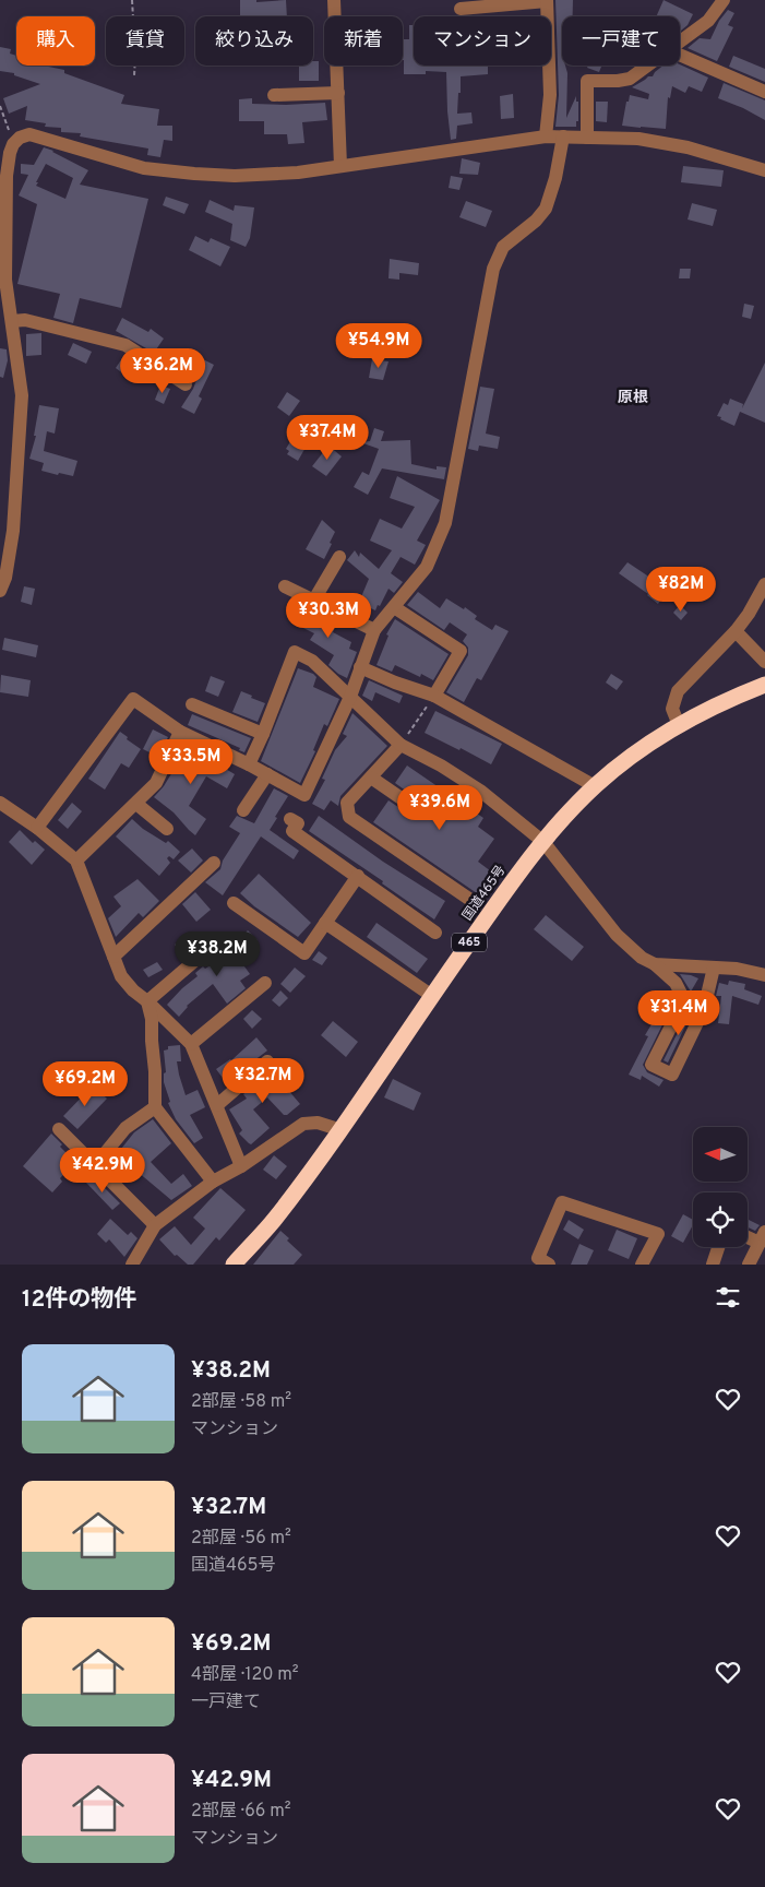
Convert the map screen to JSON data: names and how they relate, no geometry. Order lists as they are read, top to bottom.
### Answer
{
  "streets": {
    "highway": ["国道465号", "465"]
  },
  "districts": ["原根"],
  "north": "left",
  "page": {
    "chip": [
      "購入",
      "賃貸",
      "絞り込み",
      "新着",
      "マンション",
      "一戸建て"
    ],
    "price": [
      "¥54.9M",
      "¥36.2M",
      "¥37.4M",
      "¥82M",
      "¥30.3M",
      "¥33.5M",
      "¥39.6M",
      "¥38.2M",
      "¥31.4M",
      "¥32.7M",
      "¥69.2M",
      "¥42.9M"
    ],
    "heading": "12件の物件",
    "list": [
      {
        "name": "¥38.2M",
        "note": "2部屋 · 58 m² · マンション"
      },
      {
        "name": "¥32.7M",
        "note": "2部屋 · 56 m² · 国道465号"
      },
      {
        "name": "¥69.2M",
        "note": "4部屋 · 120 m² · 一戸建て"
      },
      {
        "name": "¥42.9M",
        "note": "2部屋 · 66 m² · マンション"
      }
    ]
  }
}
